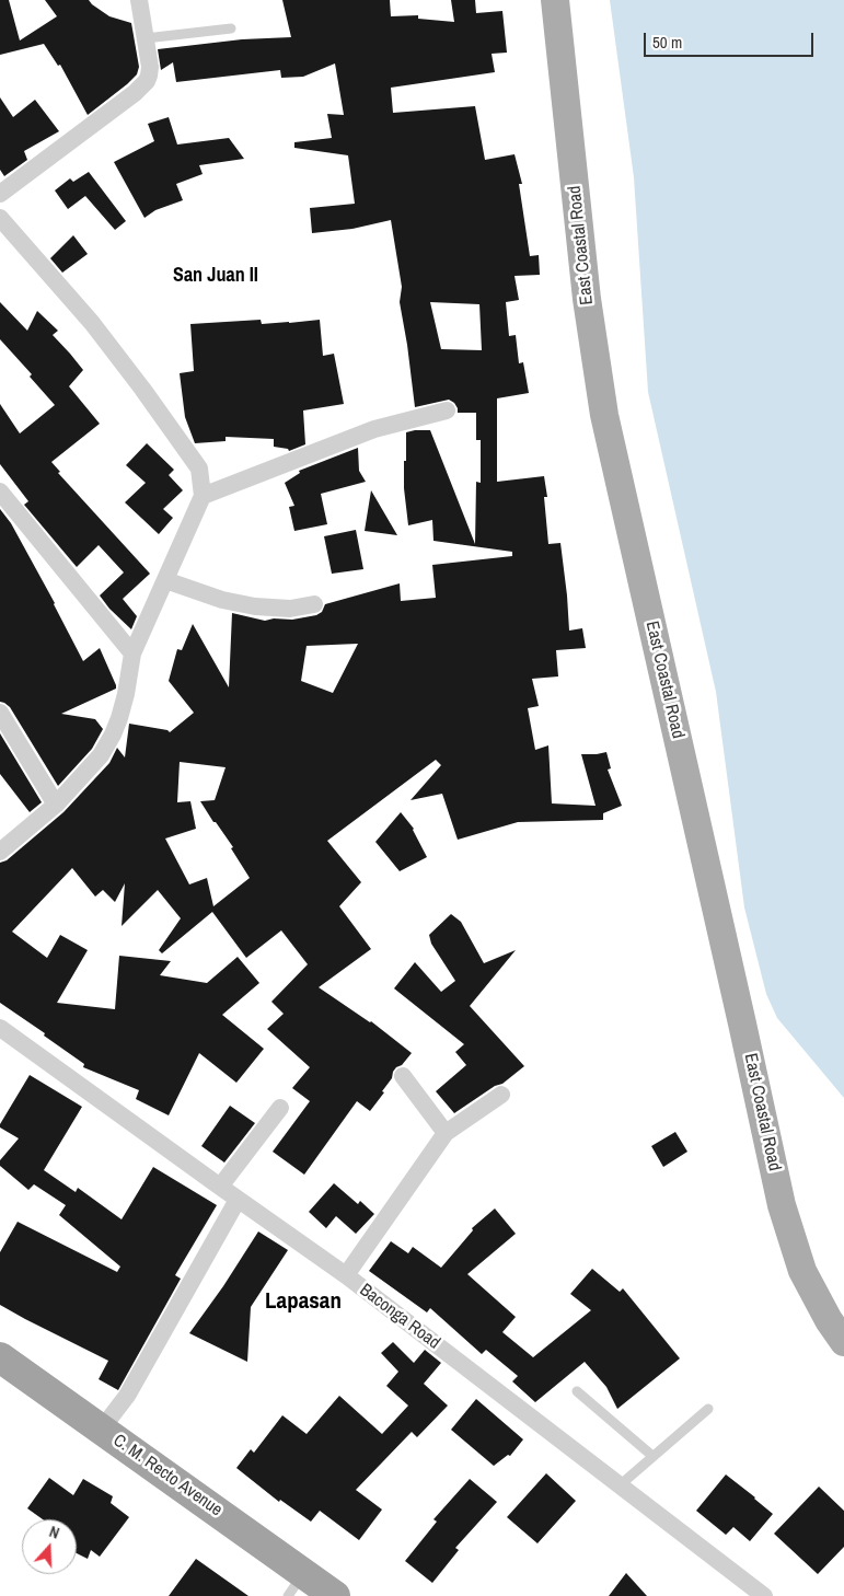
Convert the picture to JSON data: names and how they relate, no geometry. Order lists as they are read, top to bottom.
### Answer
{
  "streets": {
    "highway": ["C. M. Recto Avenue"],
    "main road": ["East Coastal Road"],
    "street": ["Baconga Road"]
  },
  "districts": ["San Juan II", "Lapasan"],
  "scale_bar": "50 m",
  "north": "top"
}
